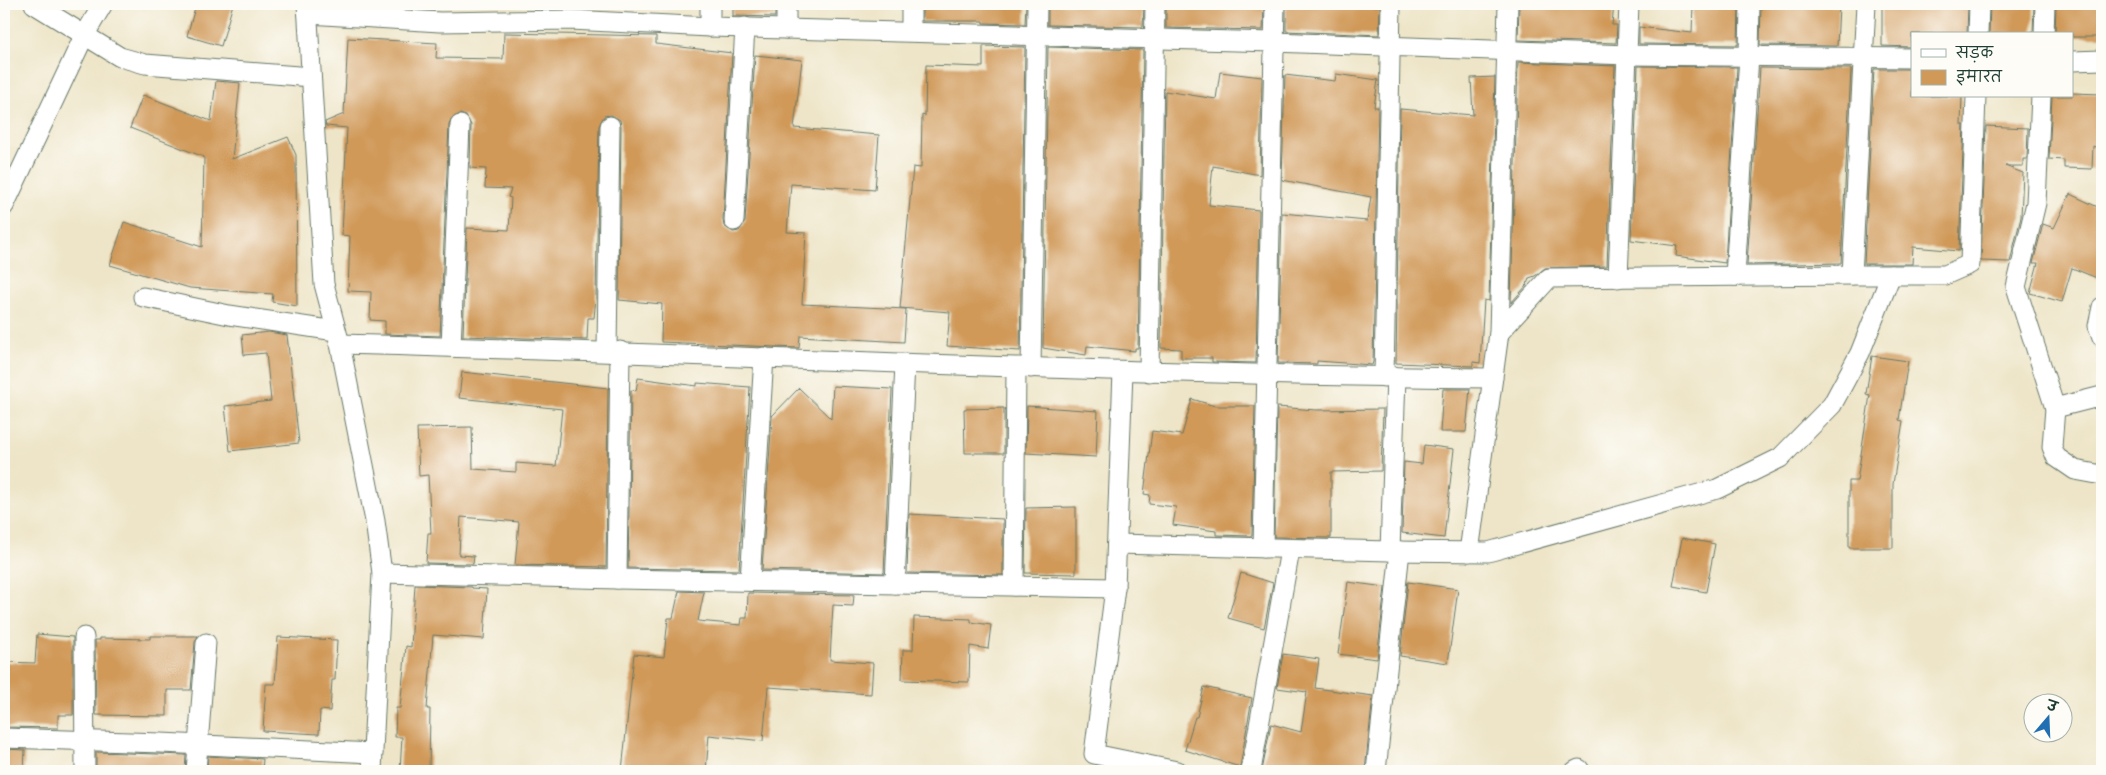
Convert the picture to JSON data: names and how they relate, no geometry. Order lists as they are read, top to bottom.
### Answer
{
  "legend": ["सड़क", "इमारत"],
  "north": "top"
}
